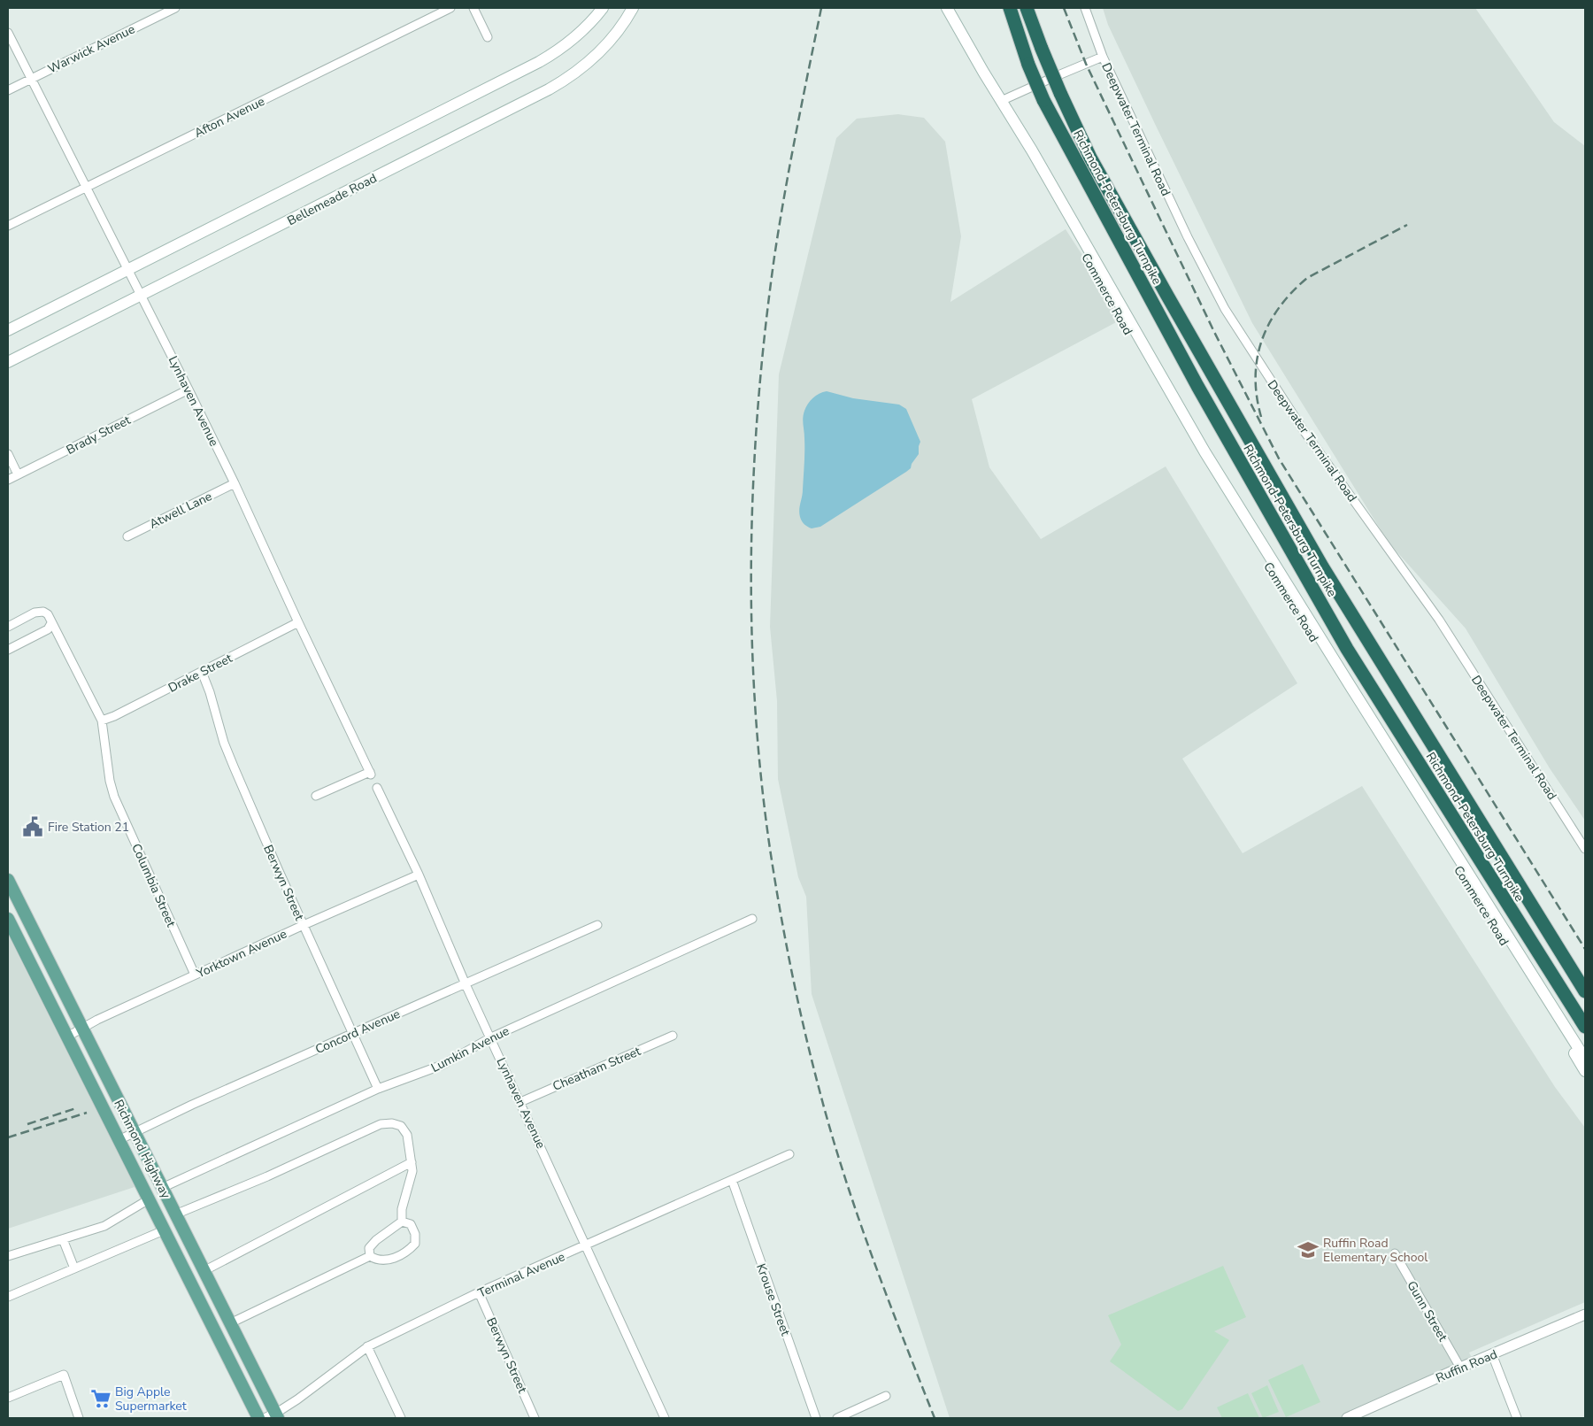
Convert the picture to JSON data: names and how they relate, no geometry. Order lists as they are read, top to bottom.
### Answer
{
  "streets": {
    "highway": ["Richmond-Petersburg Turnpike"],
    "main road": ["Bellemeade Road", "Commerce Road", "Richmond Highway"],
    "street": [
      "Warwick Avenue",
      "Afton Avenue",
      "Deepwater Terminal Road",
      "Lynhaven Avenue",
      "Brady Street",
      "Atwell Lane",
      "Drake Street",
      "Berwyn Street",
      "Columbia Street",
      "Yorktown Avenue",
      "Concord Avenue",
      "Lumkin Avenue",
      "Cheatham Street",
      "Terminal Avenue",
      "Krouse Street",
      "Gunn Street",
      "Ruffin Road"
    ]
  },
  "crossings": [
    ["Warwick Avenue", "Lynhaven Avenue"],
    ["Afton Avenue", "Lynhaven Avenue"],
    ["Bellemeade Road", "Lynhaven Avenue"],
    ["Lynhaven Avenue", "Brady Street"],
    ["Lynhaven Avenue", "Atwell Lane"],
    ["Lynhaven Avenue", "Drake Street"],
    ["Lynhaven Avenue", "Yorktown Avenue"],
    ["Lynhaven Avenue", "Concord Avenue"],
    ["Lynhaven Avenue", "Lumkin Avenue"],
    ["Lynhaven Avenue", "Cheatham Street"],
    ["Lynhaven Avenue", "Terminal Avenue"],
    ["Drake Street", "Berwyn Street"],
    ["Drake Street", "Columbia Street"],
    ["Berwyn Street", "Yorktown Avenue"],
    ["Berwyn Street", "Concord Avenue"],
    ["Berwyn Street", "Lumkin Avenue"],
    ["Berwyn Street", "Terminal Avenue"],
    ["Columbia Street", "Yorktown Avenue"],
    ["Yorktown Avenue", "Richmond Highway"],
    ["Concord Avenue", "Richmond Highway"],
    ["Lumkin Avenue", "Richmond Highway"],
    ["Richmond Highway", "Terminal Avenue"],
    ["Terminal Avenue", "Krouse Street"],
    ["Gunn Street", "Ruffin Road"]
  ],
  "places": {
    "public building": ["Fire Station 21"],
    "school or university": ["Ruffin Road Elementary School"],
    "supermarket": ["Big Apple Supermarket"]
  }
}
